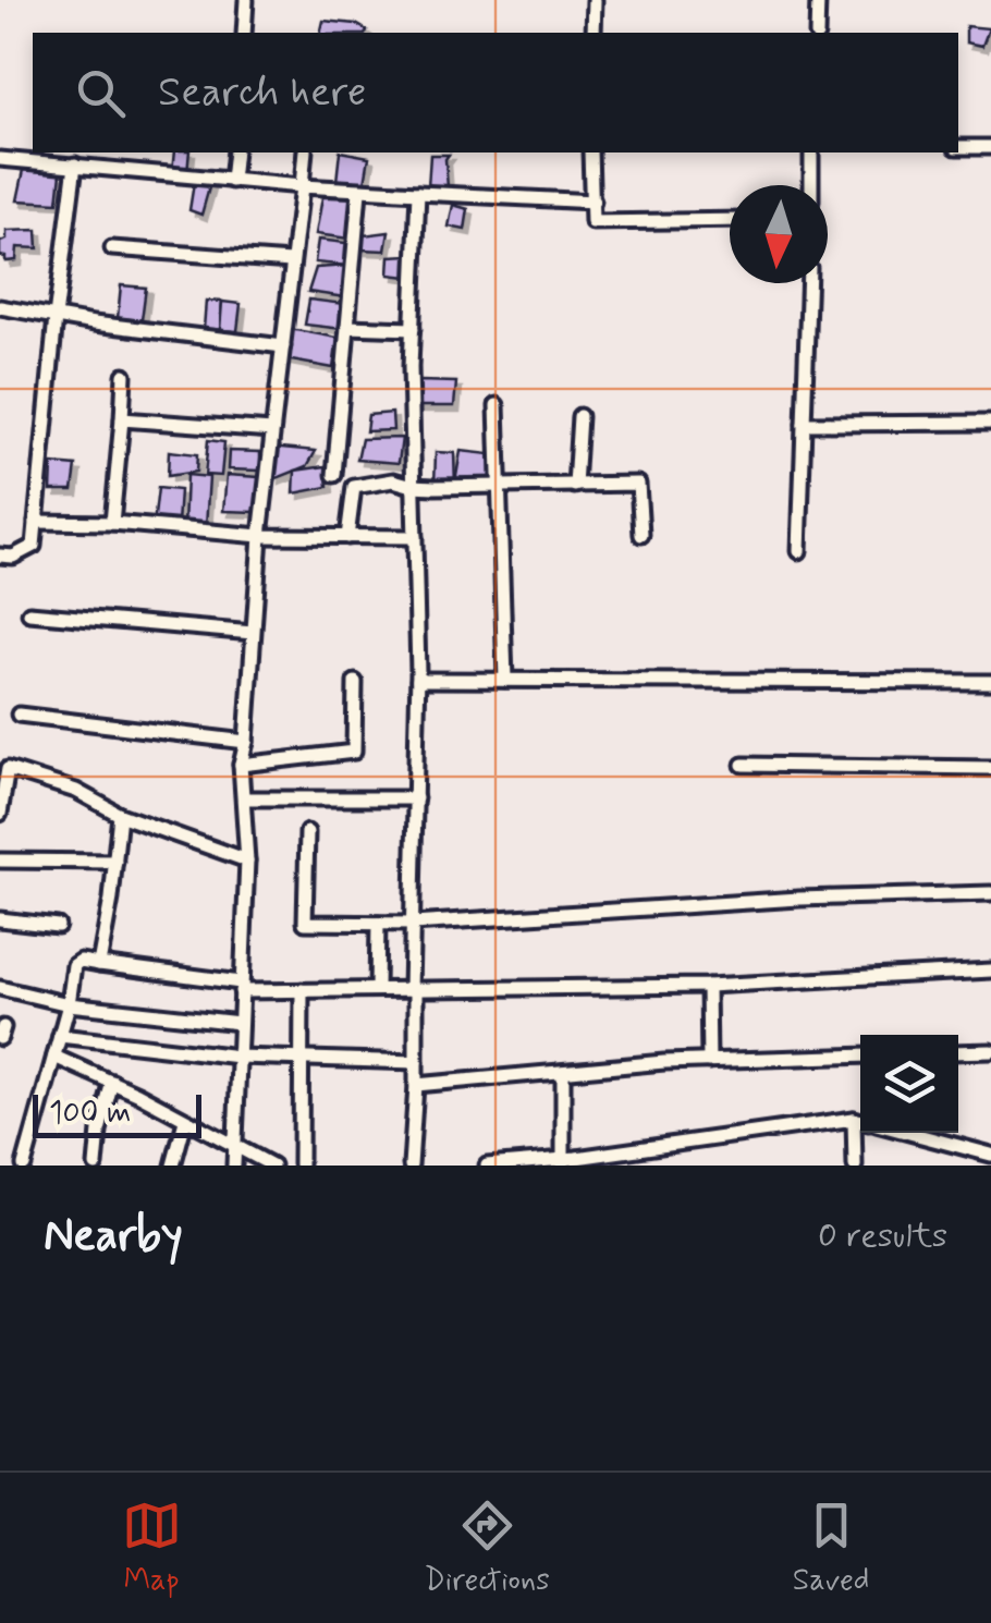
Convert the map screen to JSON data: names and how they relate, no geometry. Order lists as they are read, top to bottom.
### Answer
{
  "scale_bar": "100 m",
  "north": "bottom",
  "page": {
    "search": "Search here",
    "scale": "100 m",
    "heading": ["Nearby", "0 results"],
    "nav": ["Map", "Directions", "Saved"]
  }
}
